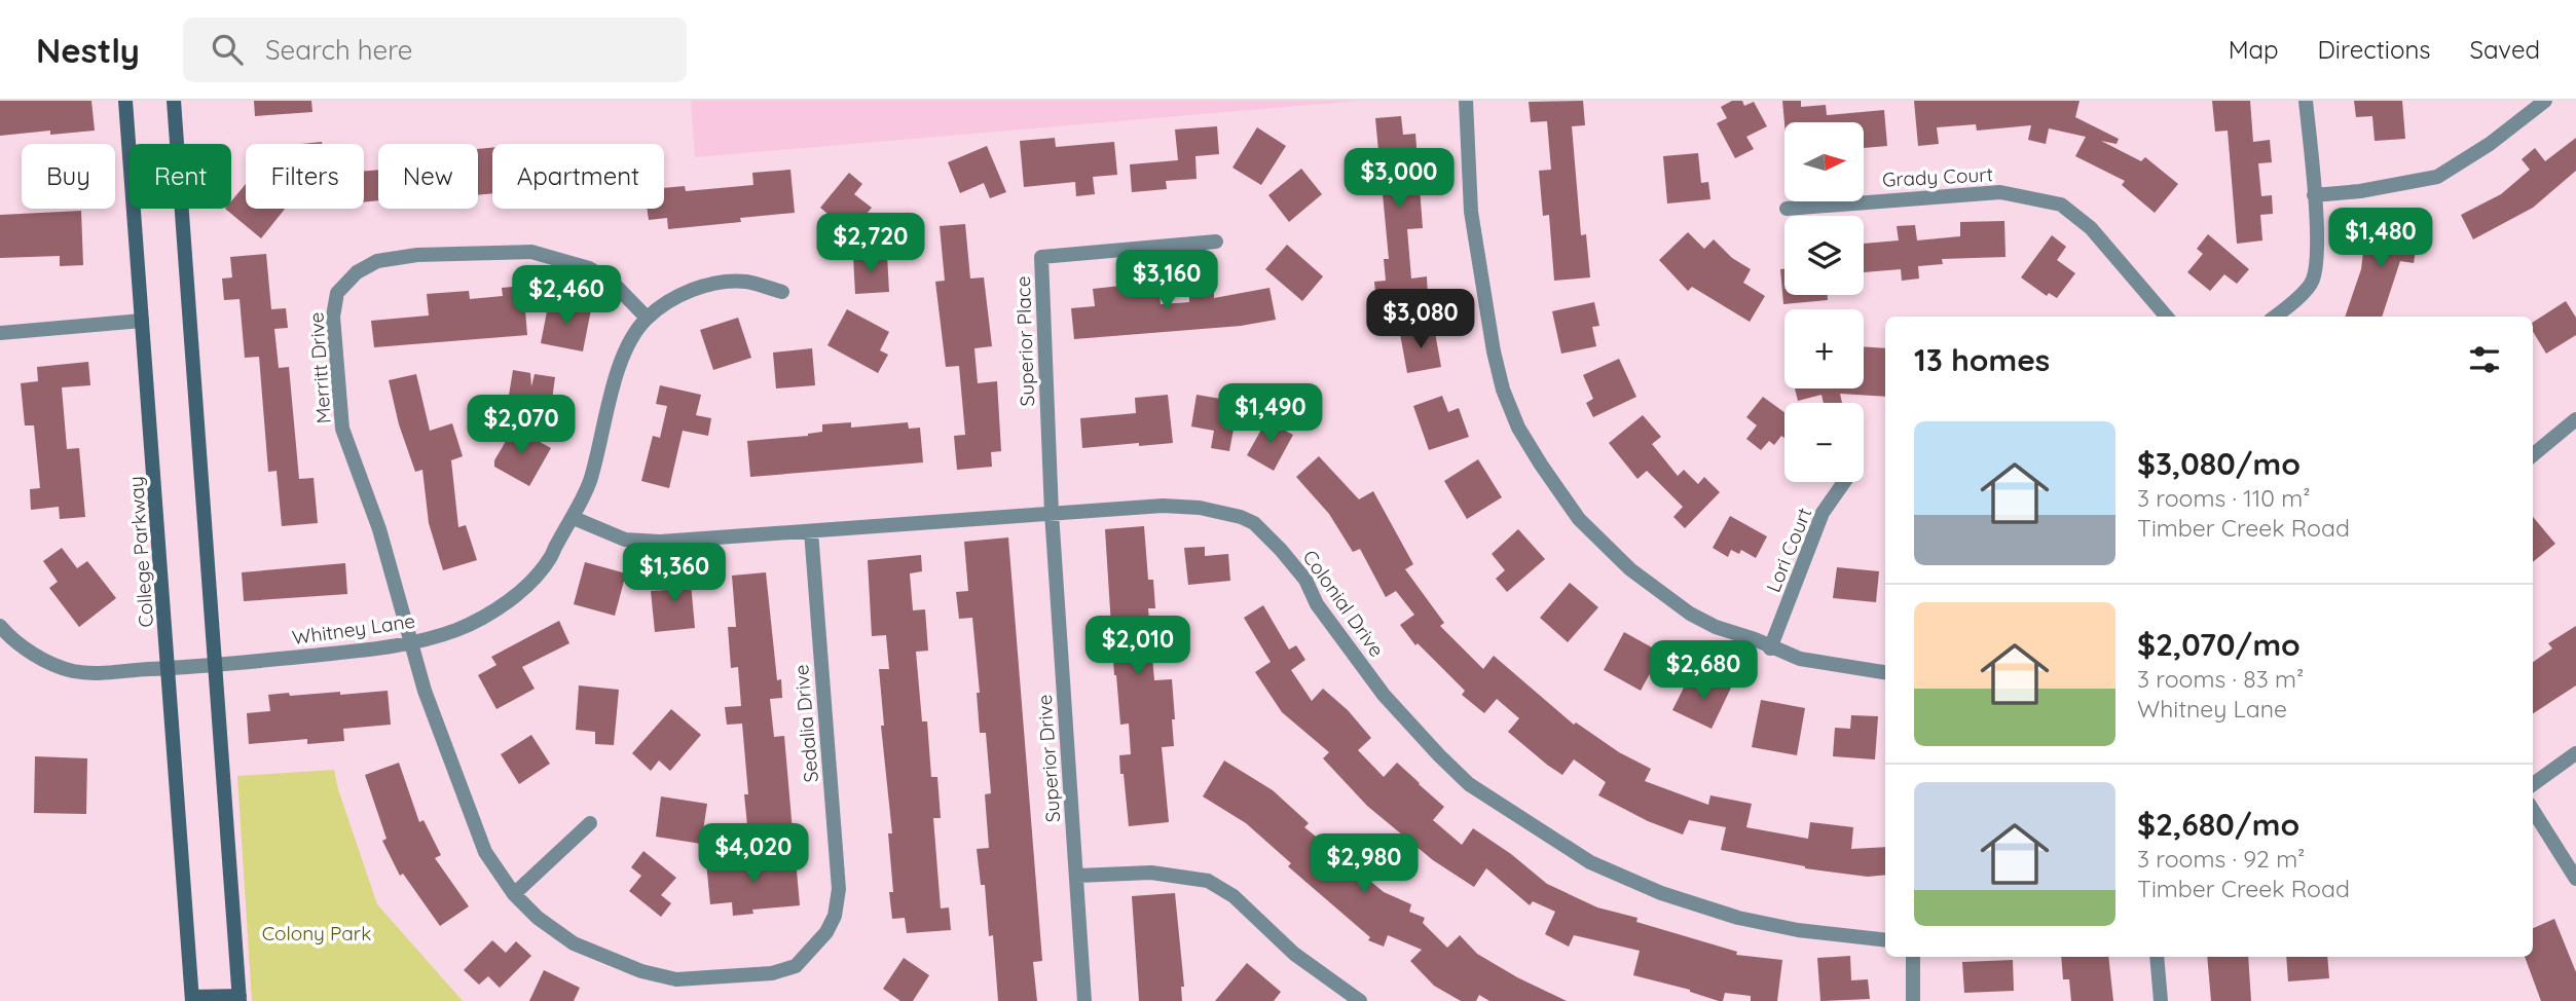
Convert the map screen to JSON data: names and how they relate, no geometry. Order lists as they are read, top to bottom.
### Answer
{
  "streets": {
    "main road": ["College Parkway"],
    "street": [
      "Grady Court",
      "Superior Place",
      "Merritt Drive",
      "Lori Court",
      "Colonial Drive",
      "Whitney Lane",
      "Sedalia Drive",
      "Superior Drive"
    ]
  },
  "crossings": [
    ["Superior Place", "Colonial Drive"],
    ["Superior Place", "Superior Drive"],
    ["Merritt Drive", "Whitney Lane"],
    ["Merritt Drive", "Sedalia Drive"],
    ["College Parkway", "Whitney Lane"],
    ["Colonial Drive", "Whitney Lane"],
    ["Colonial Drive", "Sedalia Drive"],
    ["Colonial Drive", "Superior Drive"],
    ["Whitney Lane", "Sedalia Drive"]
  ],
  "parks": ["Colony Park"],
  "north": "right",
  "page": {
    "header": "Nestly",
    "search": "Search here",
    "nav": ["Map", "Directions", "Saved"],
    "map_buttons": ["+", "−"],
    "chip": [
      "Buy",
      "Rent",
      "Filters",
      "New",
      "Apartment"
    ],
    "price": [
      "$3,000",
      "$1,480",
      "$2,720",
      "$3,160",
      "$2,460",
      "$3,080",
      "$1,490",
      "$2,070",
      "$1,360",
      "$2,010",
      "$2,680",
      "$4,020",
      "$2,980"
    ],
    "heading": "13 homes",
    "list": [
      {
        "name": "$3,080/mo",
        "note": "3 rooms · 110 m² · Timber Creek Road"
      },
      {
        "name": "$2,070/mo",
        "note": "3 rooms · 83 m² · Whitney Lane"
      },
      {
        "name": "$2,680/mo",
        "note": "3 rooms · 92 m² · Timber Creek Road"
      }
    ]
  }
}
